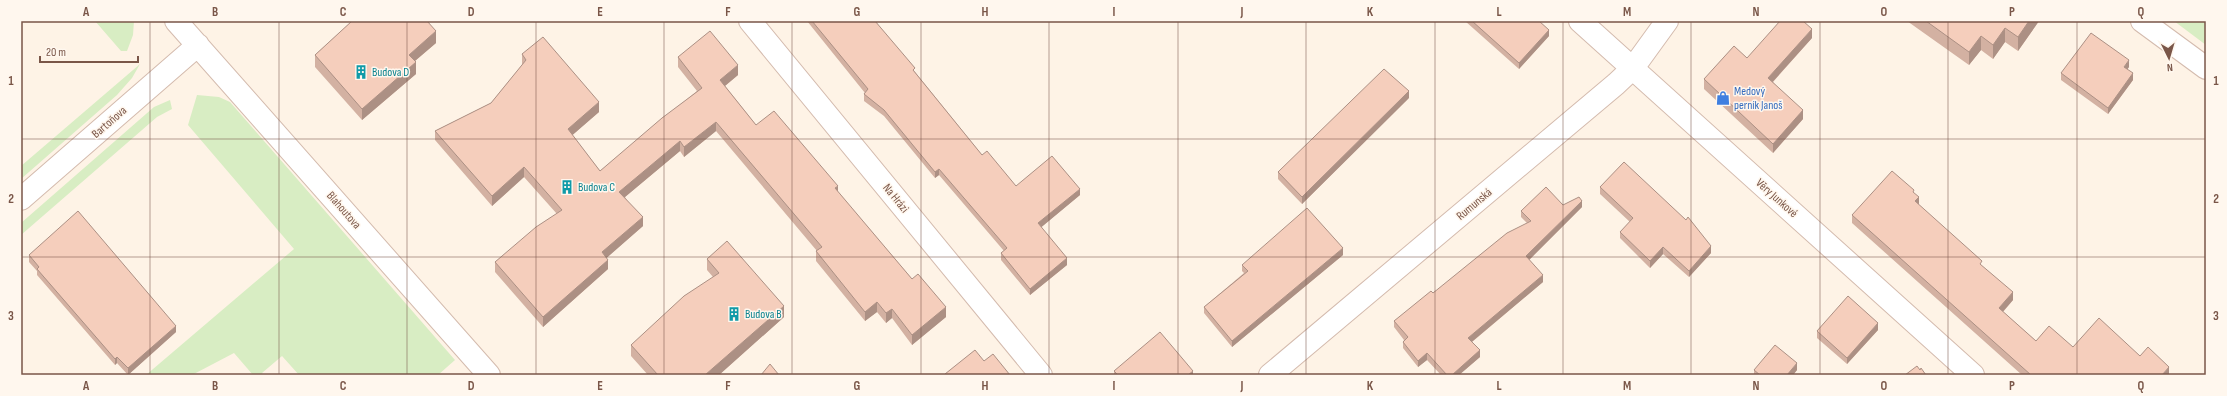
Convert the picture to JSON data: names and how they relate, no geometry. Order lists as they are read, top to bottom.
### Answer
{
  "streets": {
    "street": [
      "Bartoňova",
      "Na Hrázi",
      "Věry Junkové",
      "Rumunská",
      "Blahoutova"
    ]
  },
  "crossings": [
    ["Bartoňova", "Blahoutova"],
    ["Věry Junkové", "Rumunská"]
  ],
  "places": {
    "building": ["Budova D", "Budova C", "Budova B"],
    "shop": ["Medový perník Janoš"]
  },
  "scale_bar": "20 m",
  "north": "bottom",
  "grid": {
    "columns": [
      "A",
      "B",
      "C",
      "D",
      "E",
      "F",
      "G",
      "H",
      "I",
      "J",
      "K",
      "L",
      "M",
      "N",
      "O",
      "P",
      "Q"
    ],
    "rows": ["1", "2", "3"]
  }
}
